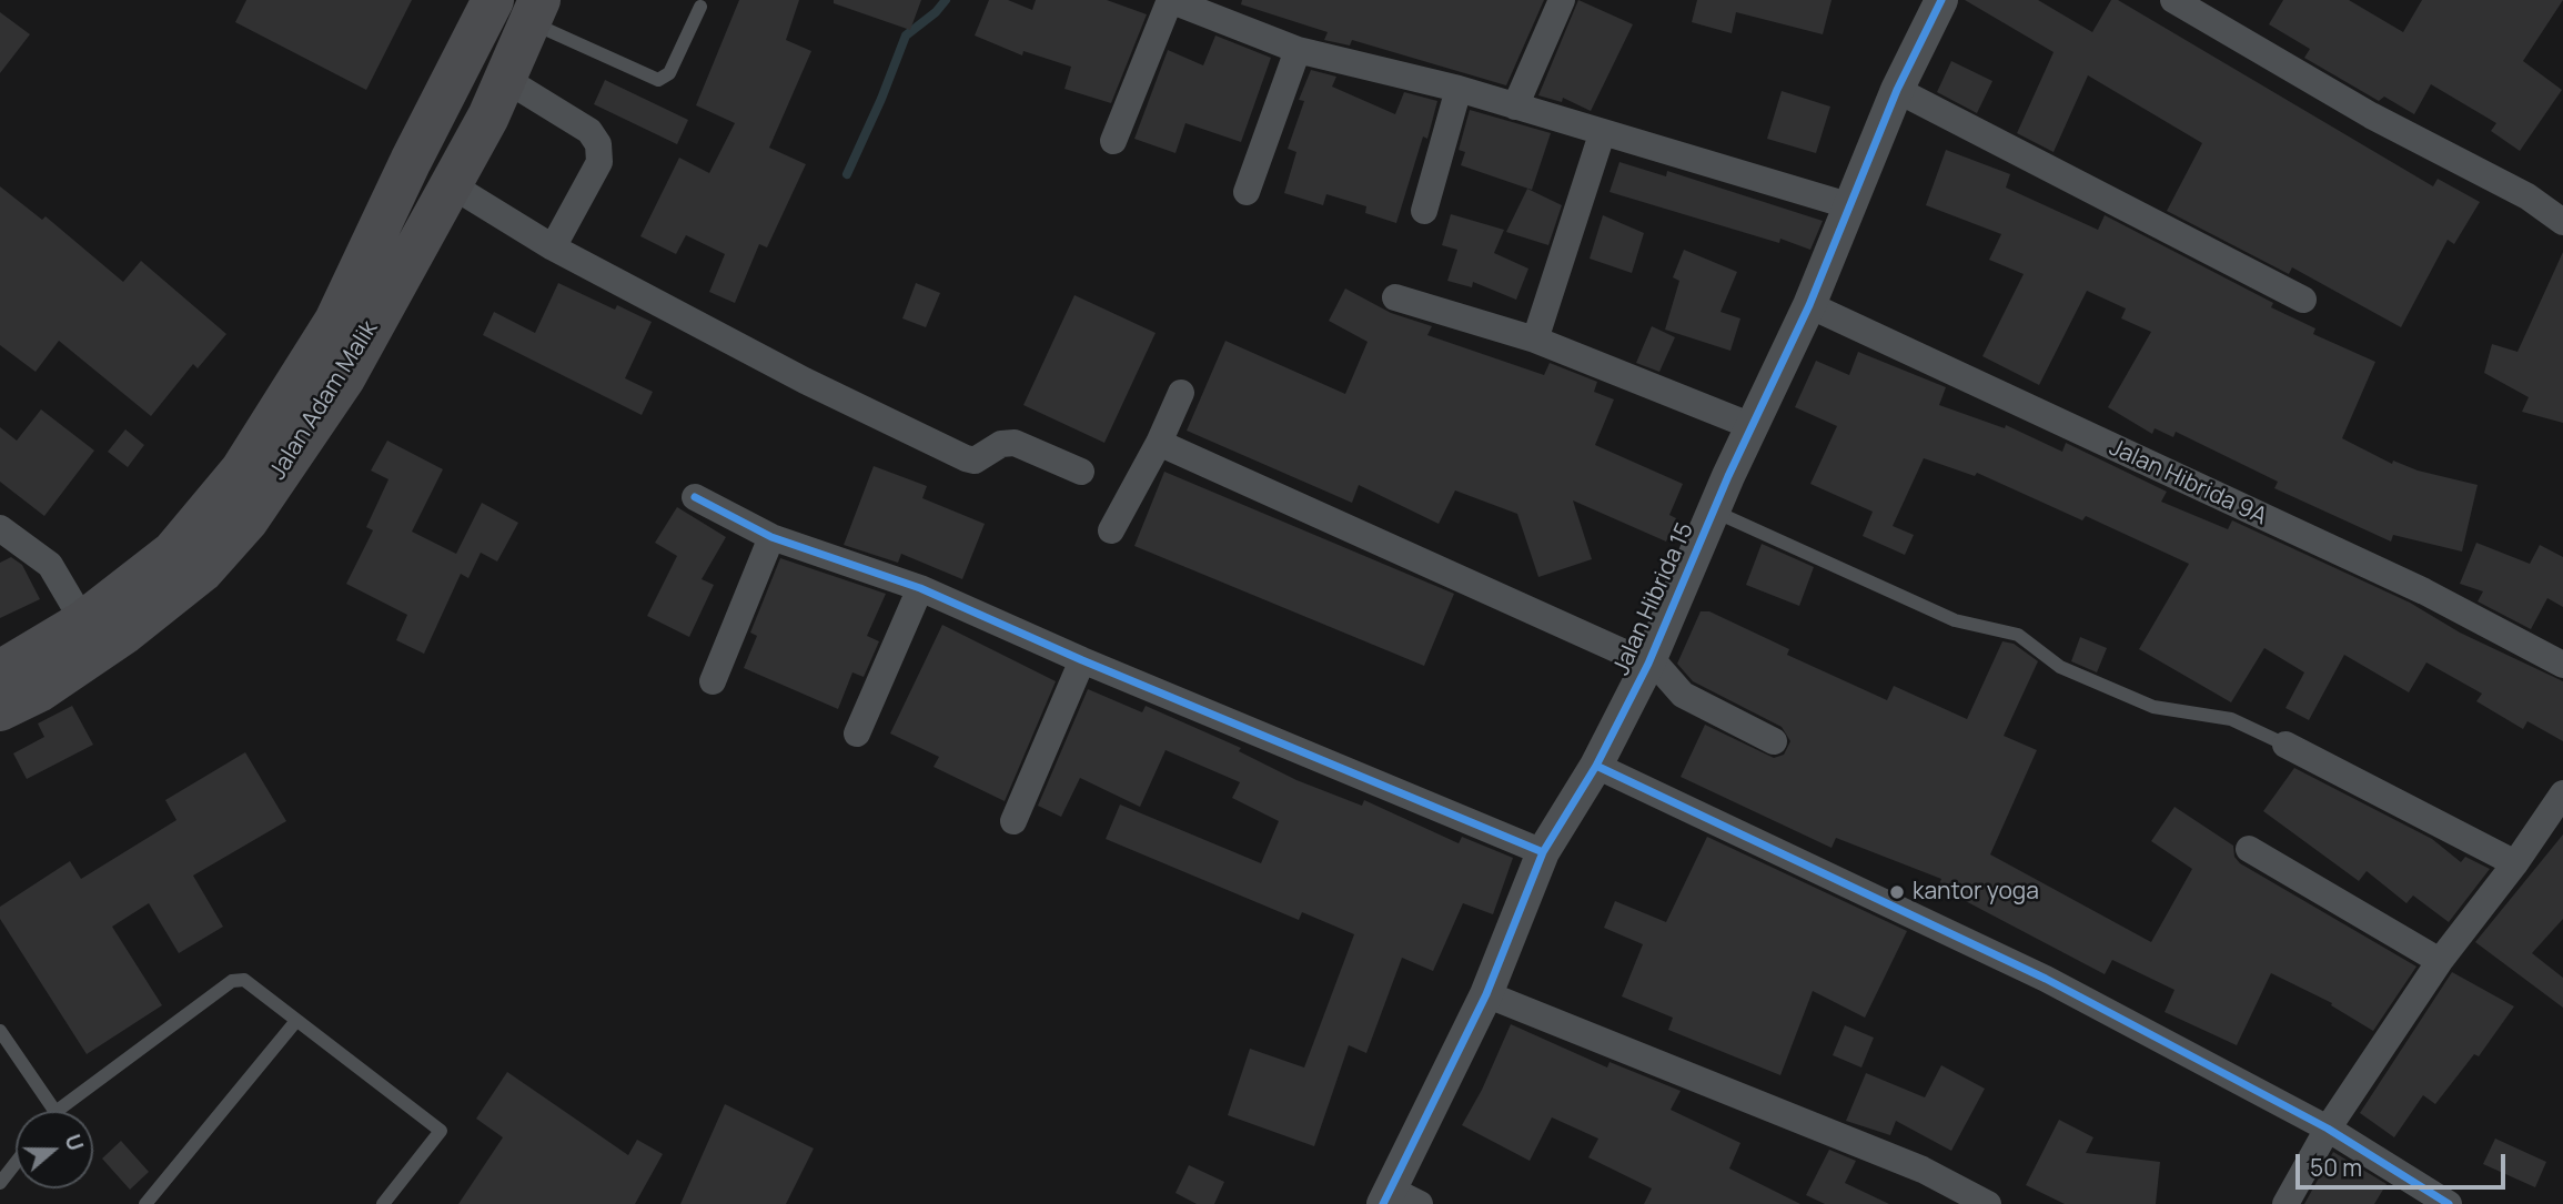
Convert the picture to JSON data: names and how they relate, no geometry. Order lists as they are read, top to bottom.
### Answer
{
  "streets": {
    "main road": ["Jalan Adam Malik"],
    "street": ["Jalan Hibrida 9A", "Jalan Hibrida 15"]
  },
  "crossings": [
    ["Jalan Hibrida 9A", "Jalan Hibrida 15"]
  ],
  "places": ["kantor yoga"],
  "scale_bar": "50 m",
  "north": "right"
}
